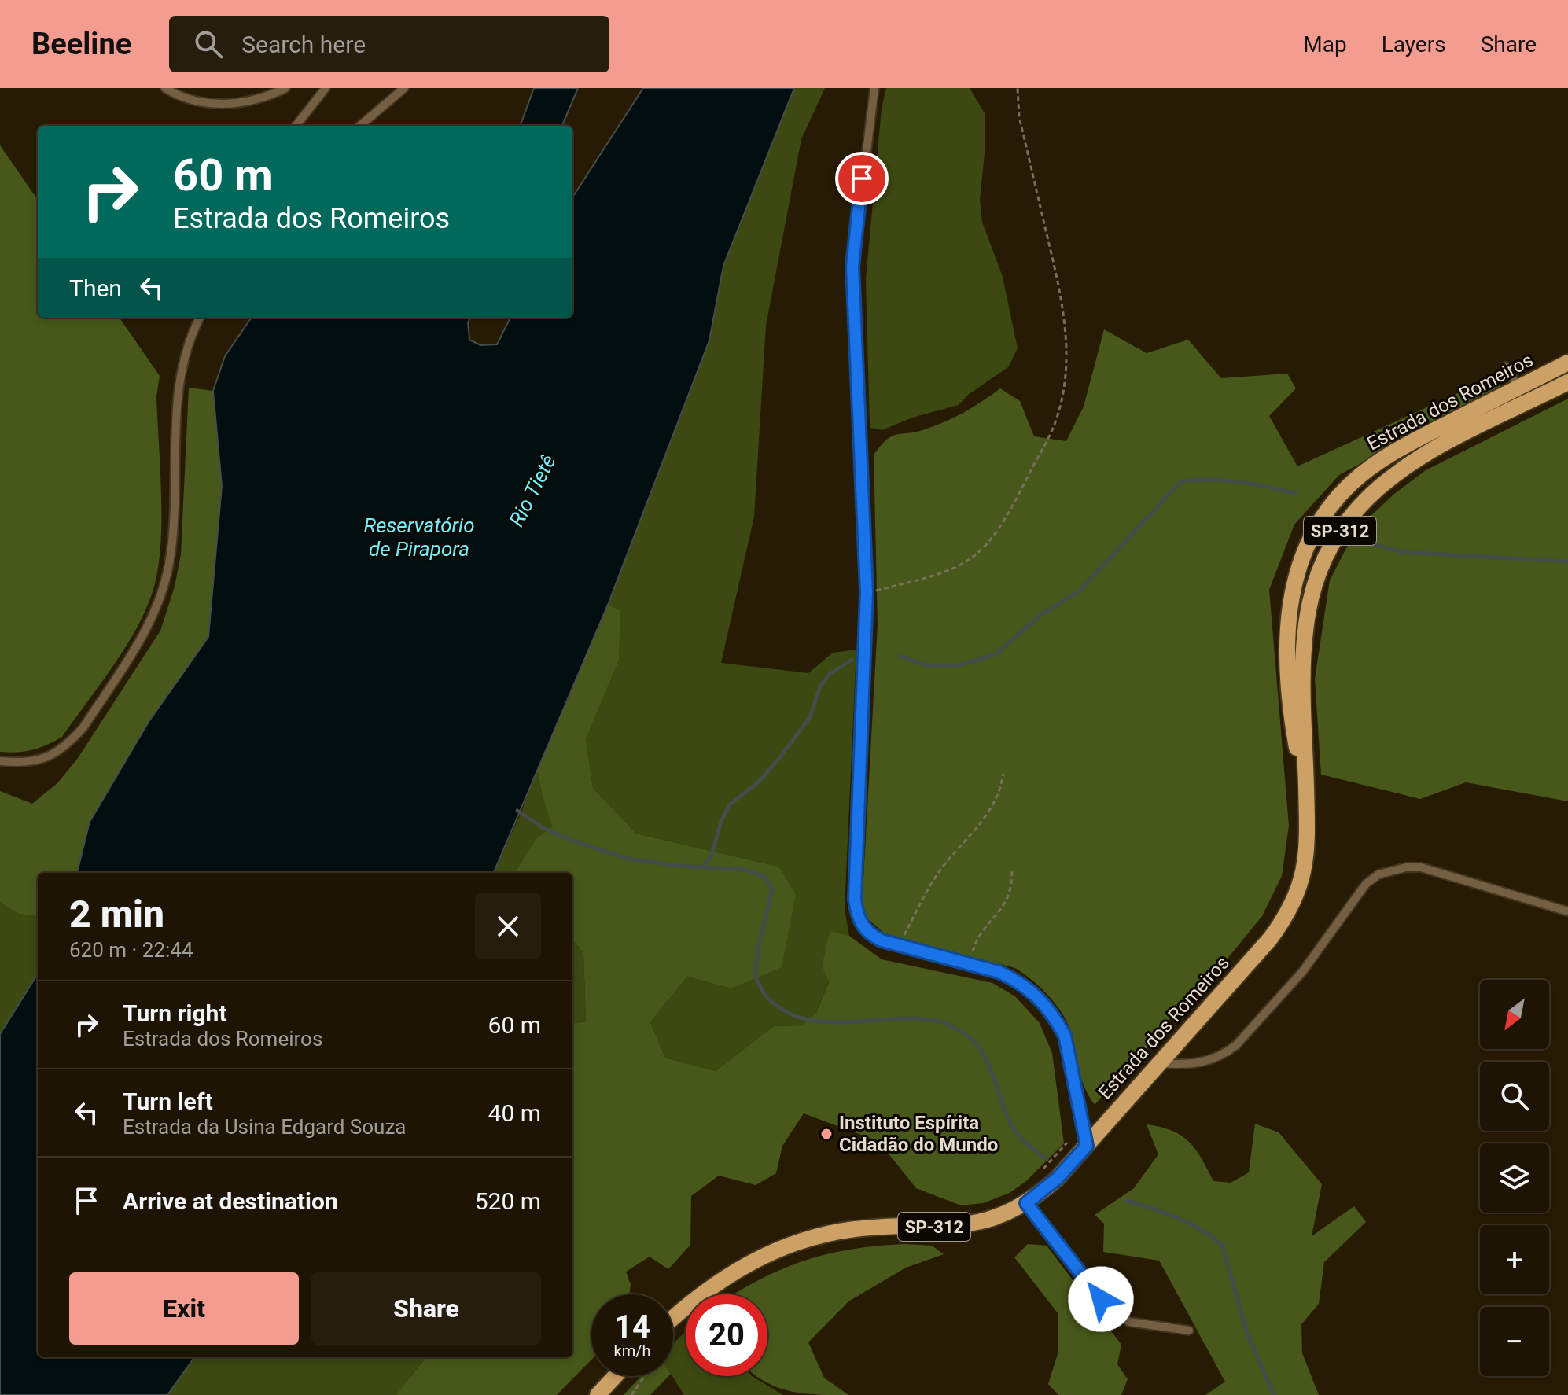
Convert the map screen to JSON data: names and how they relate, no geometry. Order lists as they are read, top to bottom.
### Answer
{
  "streets": {
    "main road": ["Estrada dos Romeiros", "SP-312"]
  },
  "water": ["Rio Tietê", "Reservatório de Pirapora"],
  "places": ["Instituto Espírita Cidadão do Mundo"],
  "north": "bottom left",
  "page": {
    "header": "Beeline",
    "search": "Search here",
    "nav": ["Map", "Layers", "Share"],
    "turn": ["60 m", "Estrada dos Romeiros"],
    "then": "Then",
    "heading": ["2 min", "620 m · 22:44"],
    "map_buttons": ["+", "−"],
    "list": [
      {
        "name": "Turn right",
        "note": "Estrada dos Romeiros",
        "value": "60 m"
      },
      {
        "name": "Turn left",
        "note": "Estrada da Usina Edgard Souza",
        "value": "40 m"
      },
      {
        "name": "Arrive at destination",
        "value": "520 m"
      }
    ],
    "buttons": ["Exit", "Share"],
    "speed": "14 km/h",
    "limit": "20"
  }
}
